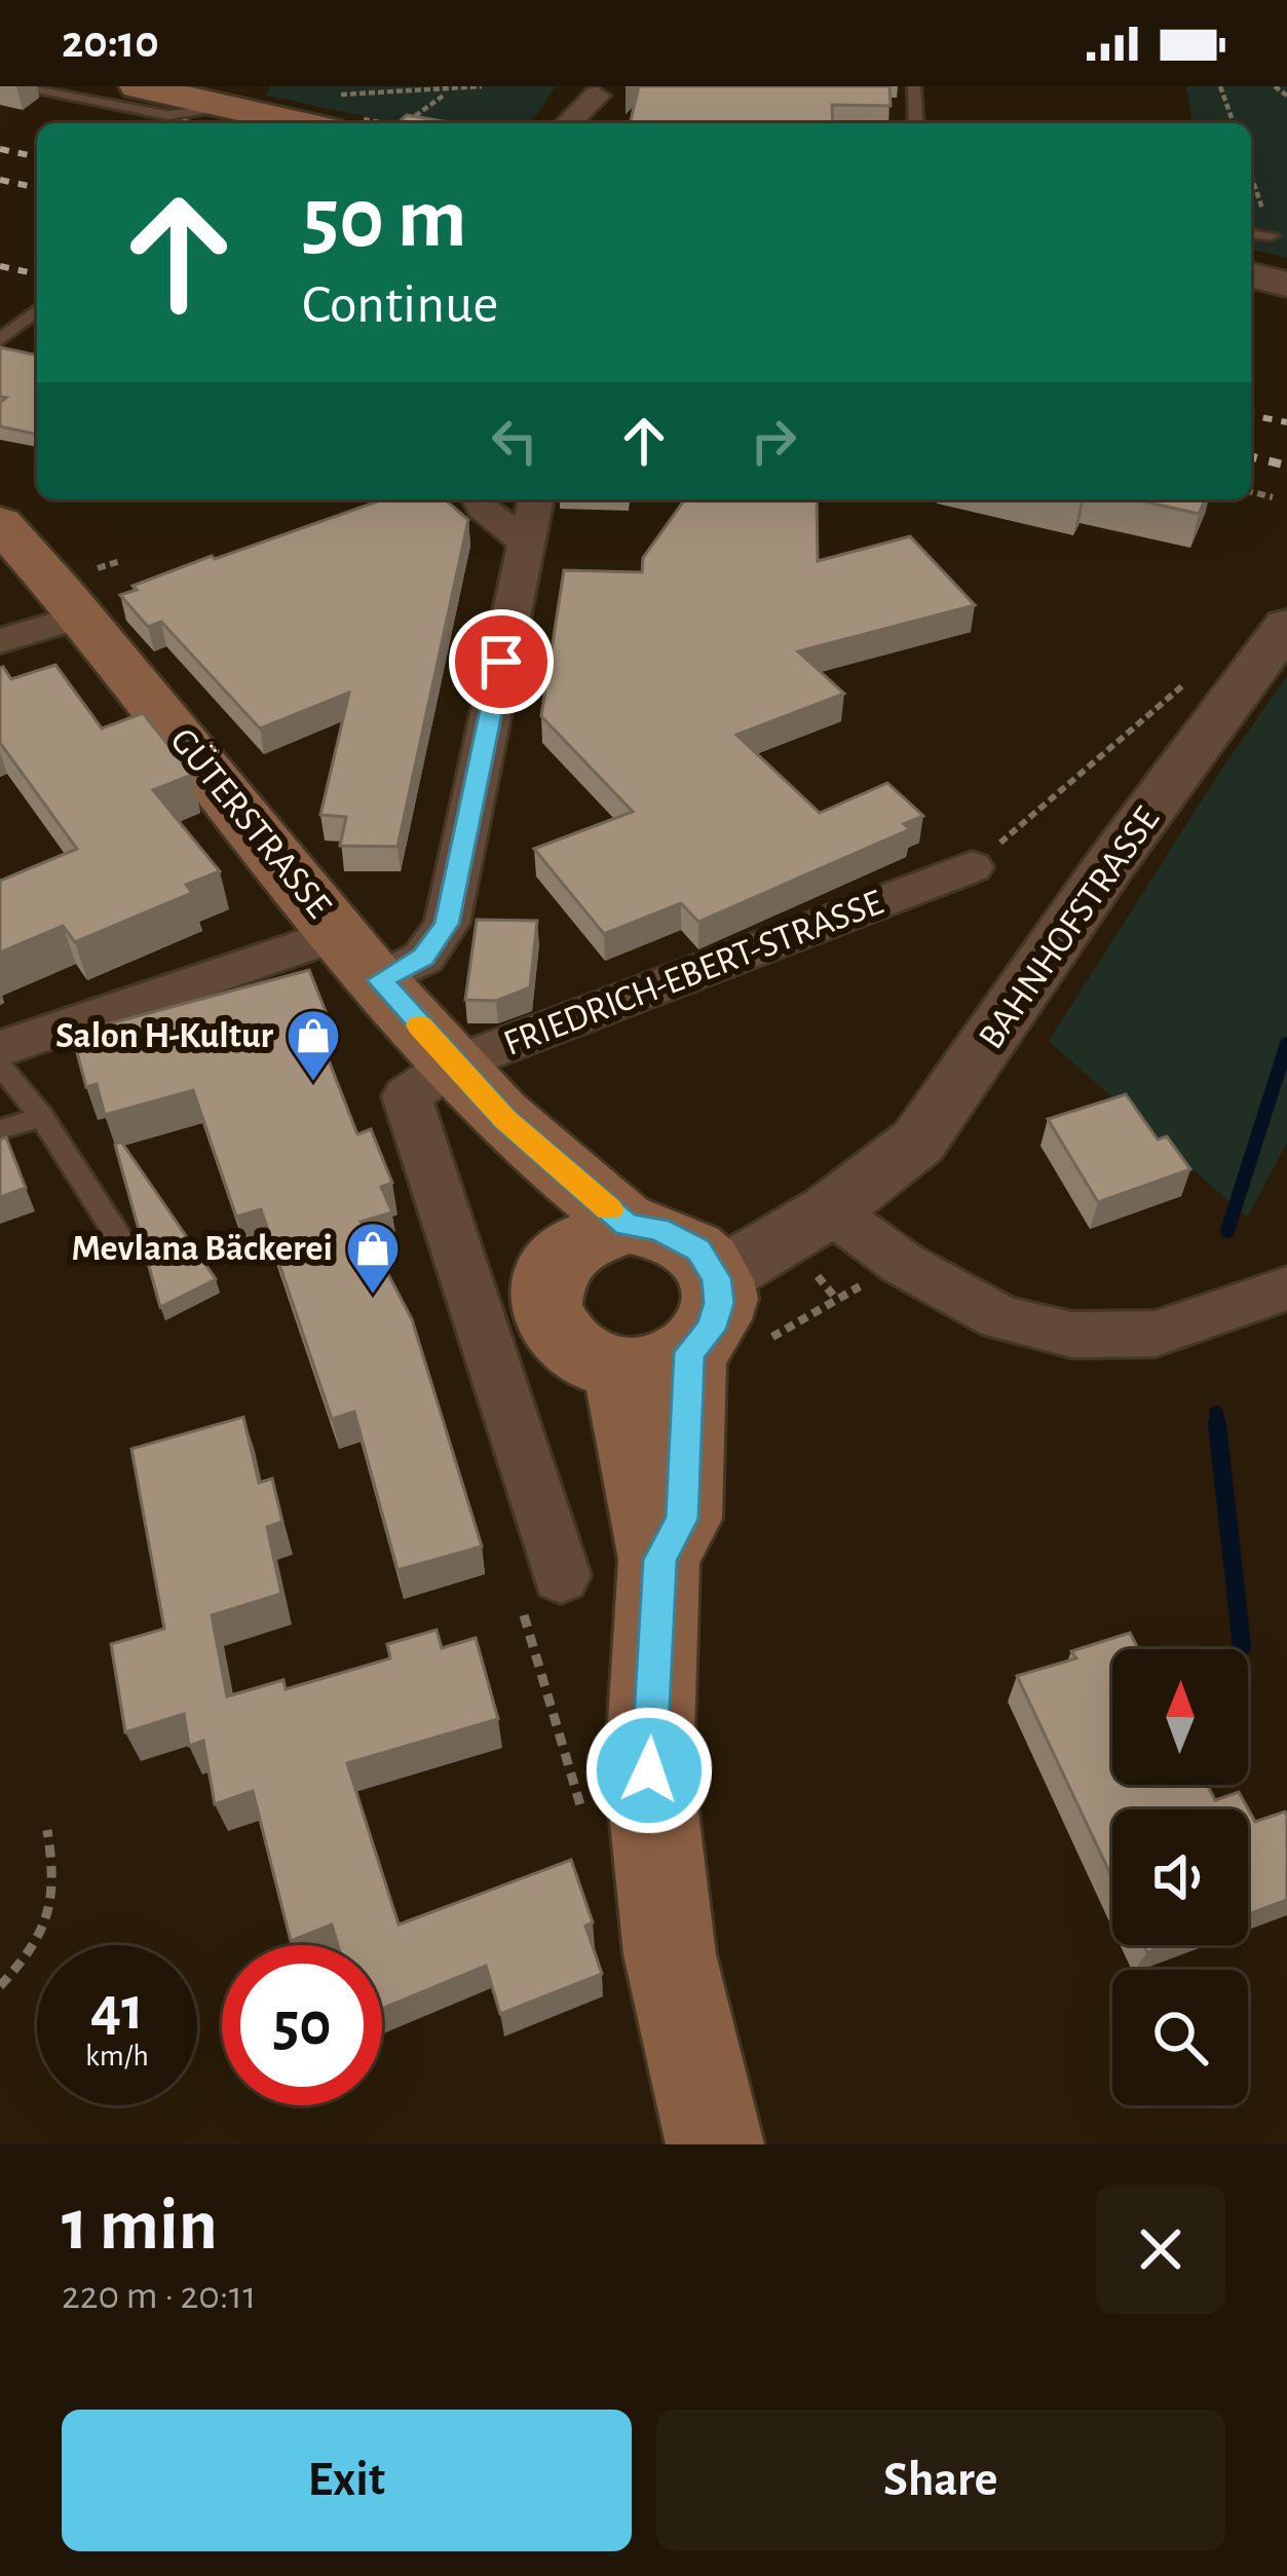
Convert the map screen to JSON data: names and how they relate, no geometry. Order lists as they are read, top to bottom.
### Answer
{
  "streets": {
    "main road": ["GÜTERSTRASSE"],
    "street": ["BAHNHOFSTRASSE", "FRIEDRICH-EBERT-STRASSE"]
  },
  "crossings": [
    ["GÜTERSTRASSE", "BAHNHOFSTRASSE"],
    ["GÜTERSTRASSE", "FRIEDRICH-EBERT-STRASSE"]
  ],
  "places": {
    "shop": ["Salon H-Kultur", "Mevlana Bäckerei"]
  },
  "north": "top",
  "page": {
    "status": "20:10",
    "turn": ["50 m", "Continue"],
    "speed": "41 km/h",
    "limit": "50",
    "heading": ["1 min", "220 m · 20:11"],
    "buttons": ["Exit", "Share"]
  }
}
